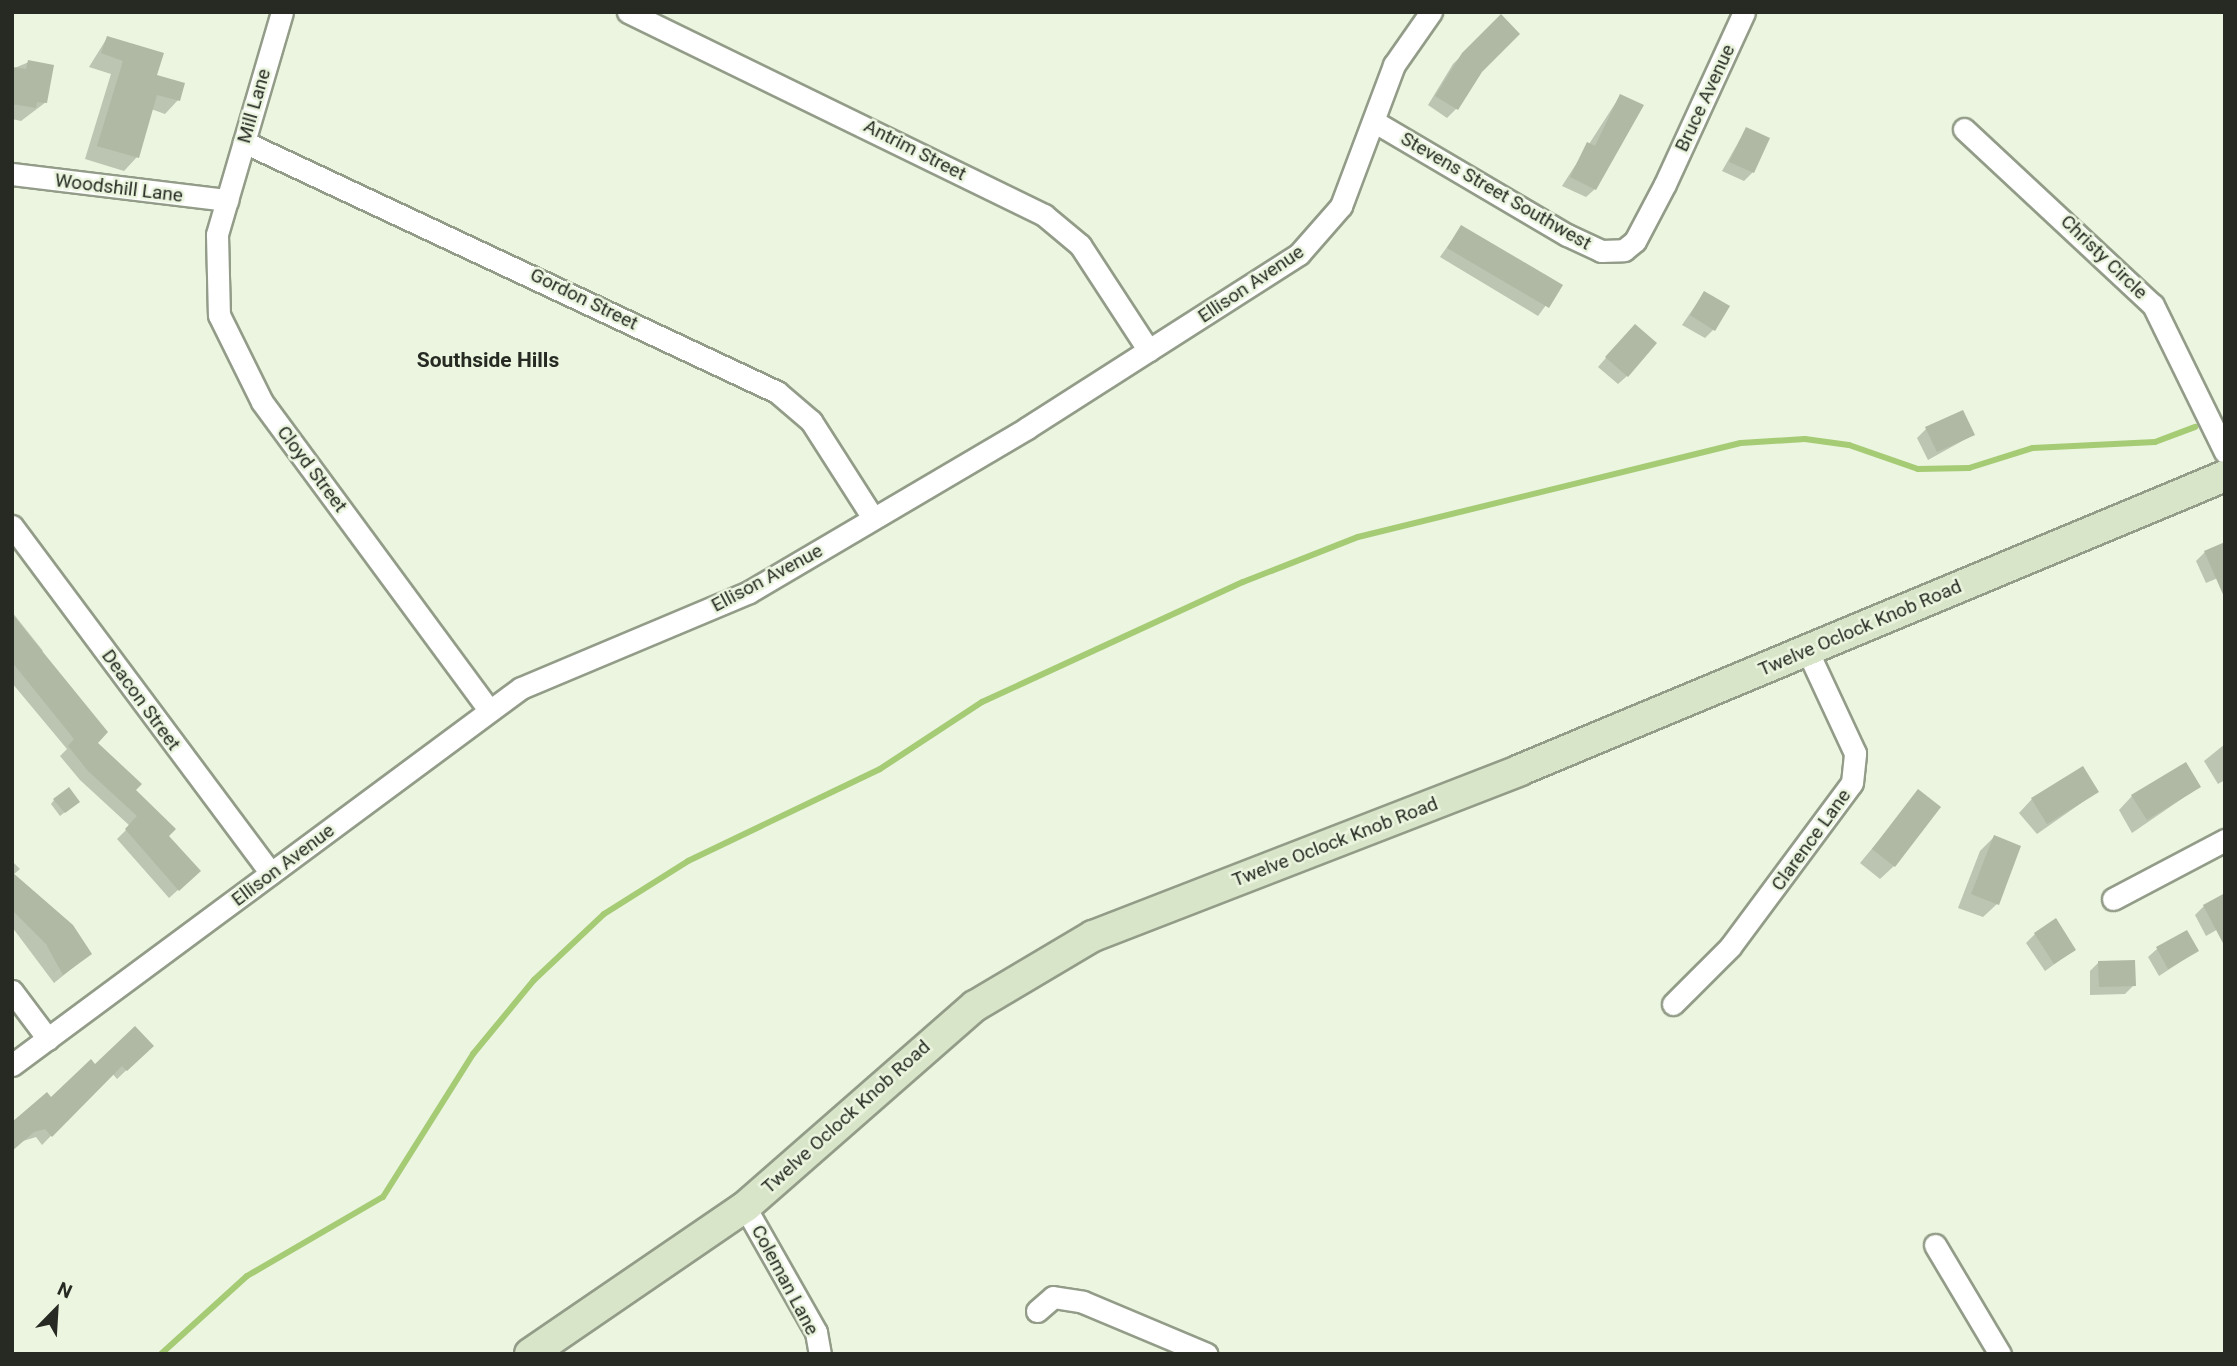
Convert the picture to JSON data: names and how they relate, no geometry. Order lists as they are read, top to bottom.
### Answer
{
  "streets": {
    "street": [
      "Bruce Avenue",
      "Mill Lane",
      "Antrim Street",
      "Woodshill Lane",
      "Stevens Street Southwest",
      "Christy Circle",
      "Ellison Avenue",
      "Gordon Street",
      "Cloyd Street",
      "Twelve Oclock Knob Road",
      "Deacon Street",
      "Clarence Lane",
      "Coleman Lane"
    ]
  },
  "crossings": [
    ["Bruce Avenue", "Stevens Street Southwest"],
    ["Mill Lane", "Woodshill Lane"],
    ["Mill Lane", "Gordon Street"],
    ["Mill Lane", "Cloyd Street"],
    ["Antrim Street", "Ellison Avenue"],
    ["Woodshill Lane", "Cloyd Street"],
    ["Stevens Street Southwest", "Ellison Avenue"],
    ["Ellison Avenue", "Gordon Street"],
    ["Ellison Avenue", "Cloyd Street"],
    ["Ellison Avenue", "Deacon Street"],
    ["Twelve Oclock Knob Road", "Clarence Lane"],
    ["Twelve Oclock Knob Road", "Coleman Lane"]
  ],
  "districts": ["Southside Hills"],
  "north": "top right"
}
